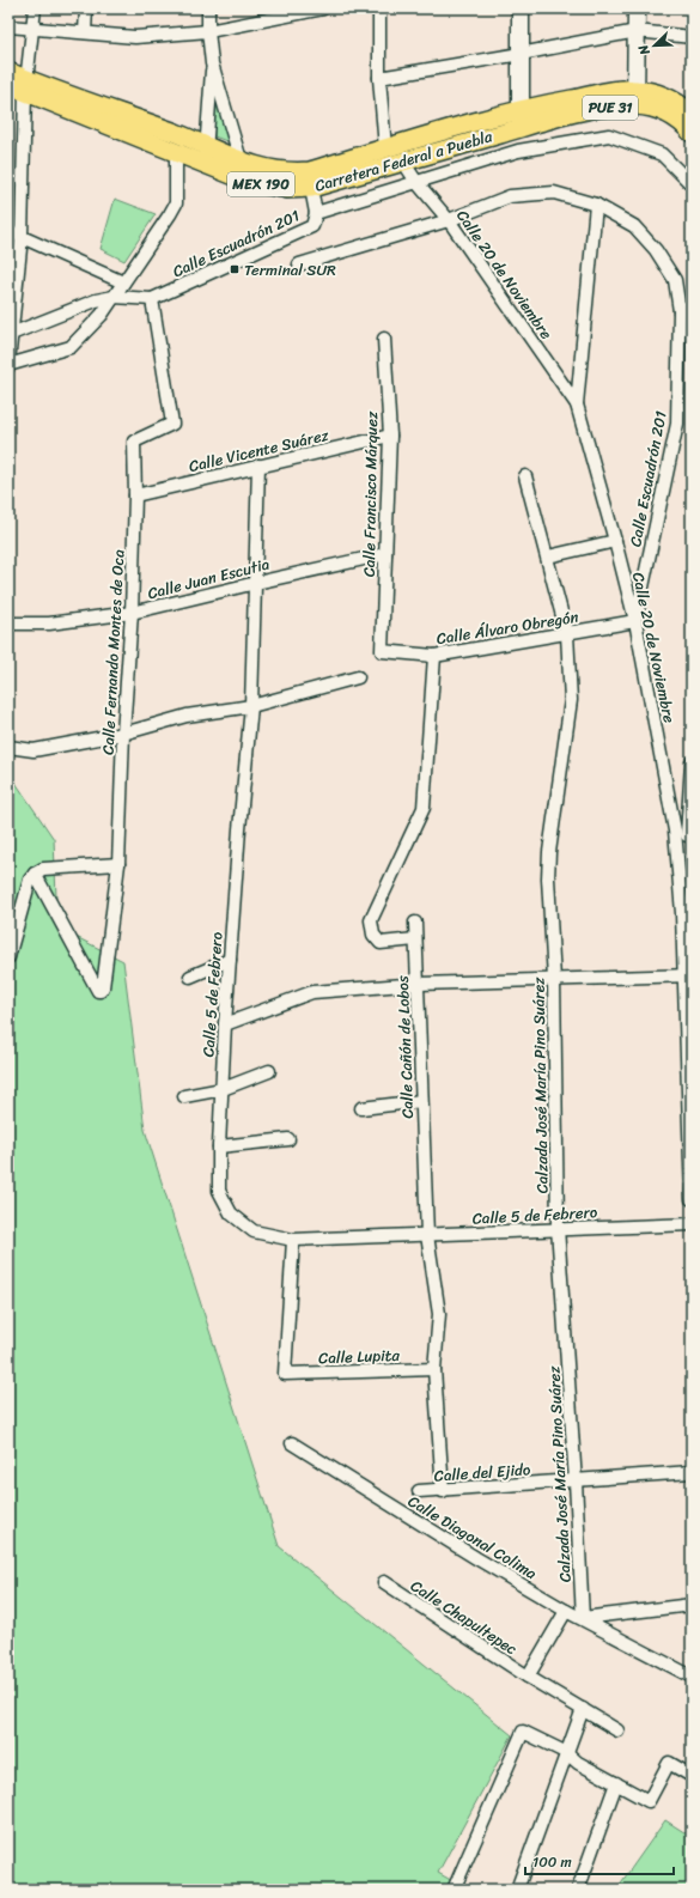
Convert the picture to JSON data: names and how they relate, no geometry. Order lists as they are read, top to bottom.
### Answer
{
  "streets": {
    "main road": ["PUE 31", "Carretera Federal a Puebla", "MEX 190"],
    "street": [
      "Calle Escuadrón 201",
      "Calle 20 de Noviembre",
      "Calle Vicente Suárez",
      "Calle Francisco Márquez",
      "Calle Juan Escutia",
      "Calle Álvaro Obregón",
      "Calle Fernando Montes de Oca",
      "Calle 5 de Febrero",
      "Calle Cañón de Lobos",
      "Calzada José María Pino Suárez",
      "Calle Lupita",
      "Calle del Ejido",
      "Calle Diagonal Colima",
      "Calle Chapultepec"
    ]
  },
  "crossings": [
    ["Carretera Federal a Puebla", "Calle 20 de Noviembre"],
    ["Calle Escuadrón 201", "Calle 20 de Noviembre"],
    ["Calle Escuadrón 201", "Calle Álvaro Obregón"],
    ["Calle Escuadrón 201", "Calle Fernando Montes de Oca"],
    ["Calle 20 de Noviembre", "Calle Álvaro Obregón"],
    ["Calle Vicente Suárez", "Calle Francisco Márquez"],
    ["Calle Vicente Suárez", "Calle Fernando Montes de Oca"],
    ["Calle Francisco Márquez", "Calle Juan Escutia"],
    ["Calle Francisco Márquez", "Calle Álvaro Obregón"],
    ["Calle Juan Escutia", "Calle Fernando Montes de Oca"],
    ["Calle Álvaro Obregón", "Calzada José María Pino Suárez"],
    ["Calle 5 de Febrero", "Calle Cañón de Lobos"],
    ["Calle 5 de Febrero", "Calzada José María Pino Suárez"],
    ["Calle 5 de Febrero", "Calle Lupita"],
    ["Calle Cañón de Lobos", "Calle Lupita"],
    ["Calle Cañón de Lobos", "Calle del Ejido"],
    ["Calzada José María Pino Suárez", "Calle del Ejido"],
    ["Calzada José María Pino Suárez", "Calle Diagonal Colima"],
    ["Calle Diagonal Colima", "Calle Chapultepec"]
  ],
  "places": {
    "transit": ["Terminal SUR"]
  },
  "scale_bar": "100 m",
  "north": "bottom left"
}
